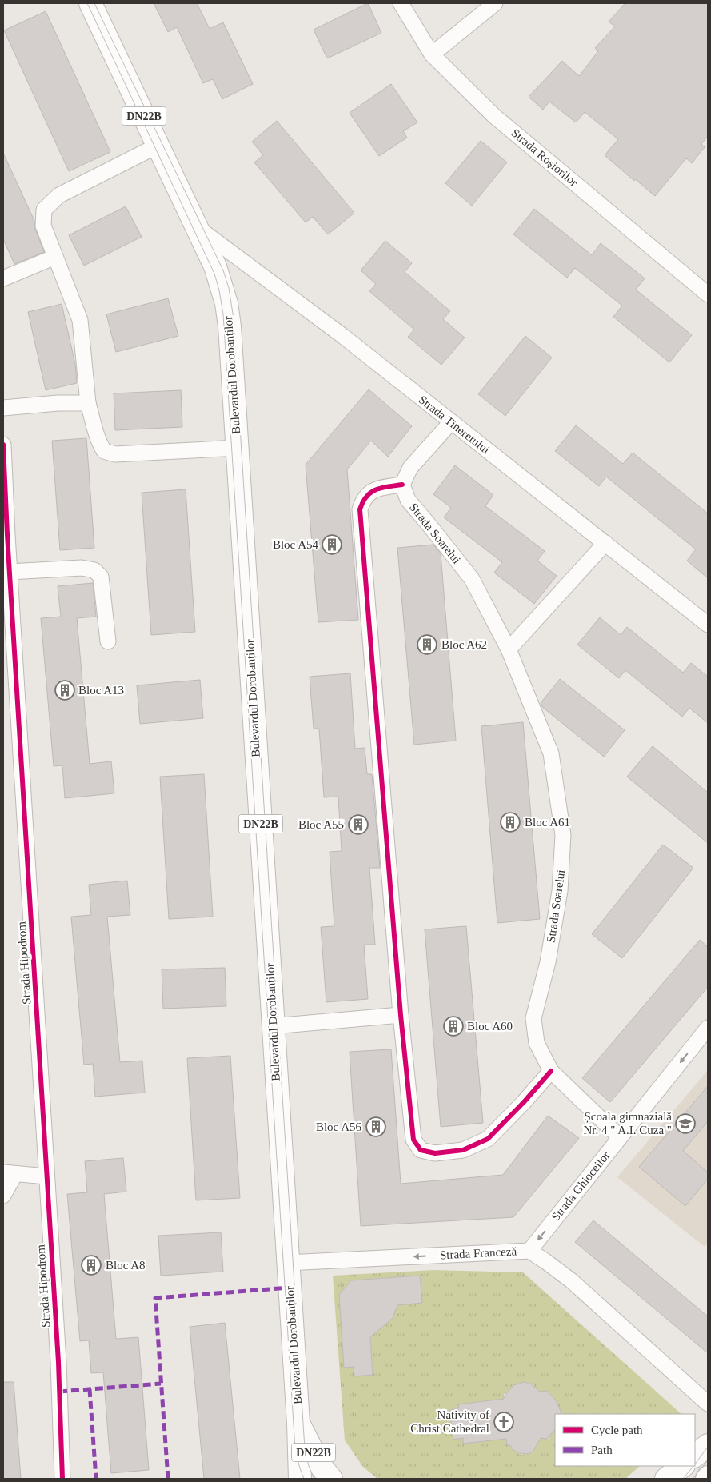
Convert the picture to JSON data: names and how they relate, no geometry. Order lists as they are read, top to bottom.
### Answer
{
  "streets": {
    "main road": ["DN22B", "Bulevardul Dorobanților"],
    "street": [
      "Strada Roșiorilor",
      "Strada Tineretului",
      "Strada Soarelui",
      "Strada Hipodrom",
      "Strada Ghioceilor",
      "Strada Franceză"
    ]
  },
  "crossings": [
    ["Bulevardul Dorobanților", "Strada Tineretului"],
    ["Bulevardul Dorobanților", "Strada Franceză"],
    ["Strada Soarelui", "Strada Ghioceilor"],
    ["Strada Ghioceilor", "Strada Franceză"]
  ],
  "one_way": ["Strada Ghioceilor", "Strada Franceză"],
  "places": {
    "building": [
      "Bloc A54",
      "Bloc A62",
      "Bloc A13",
      "Bloc A61",
      "Bloc A55",
      "Bloc A60",
      "Bloc A56",
      "Bloc A8"
    ],
    "school or university": ["Școala gimnazială Nr. 4 \" A.I. Cuza \""],
    "church": ["Nativity of Christ Cathedral"]
  },
  "legend": ["Cycle path", "Path"]
}
